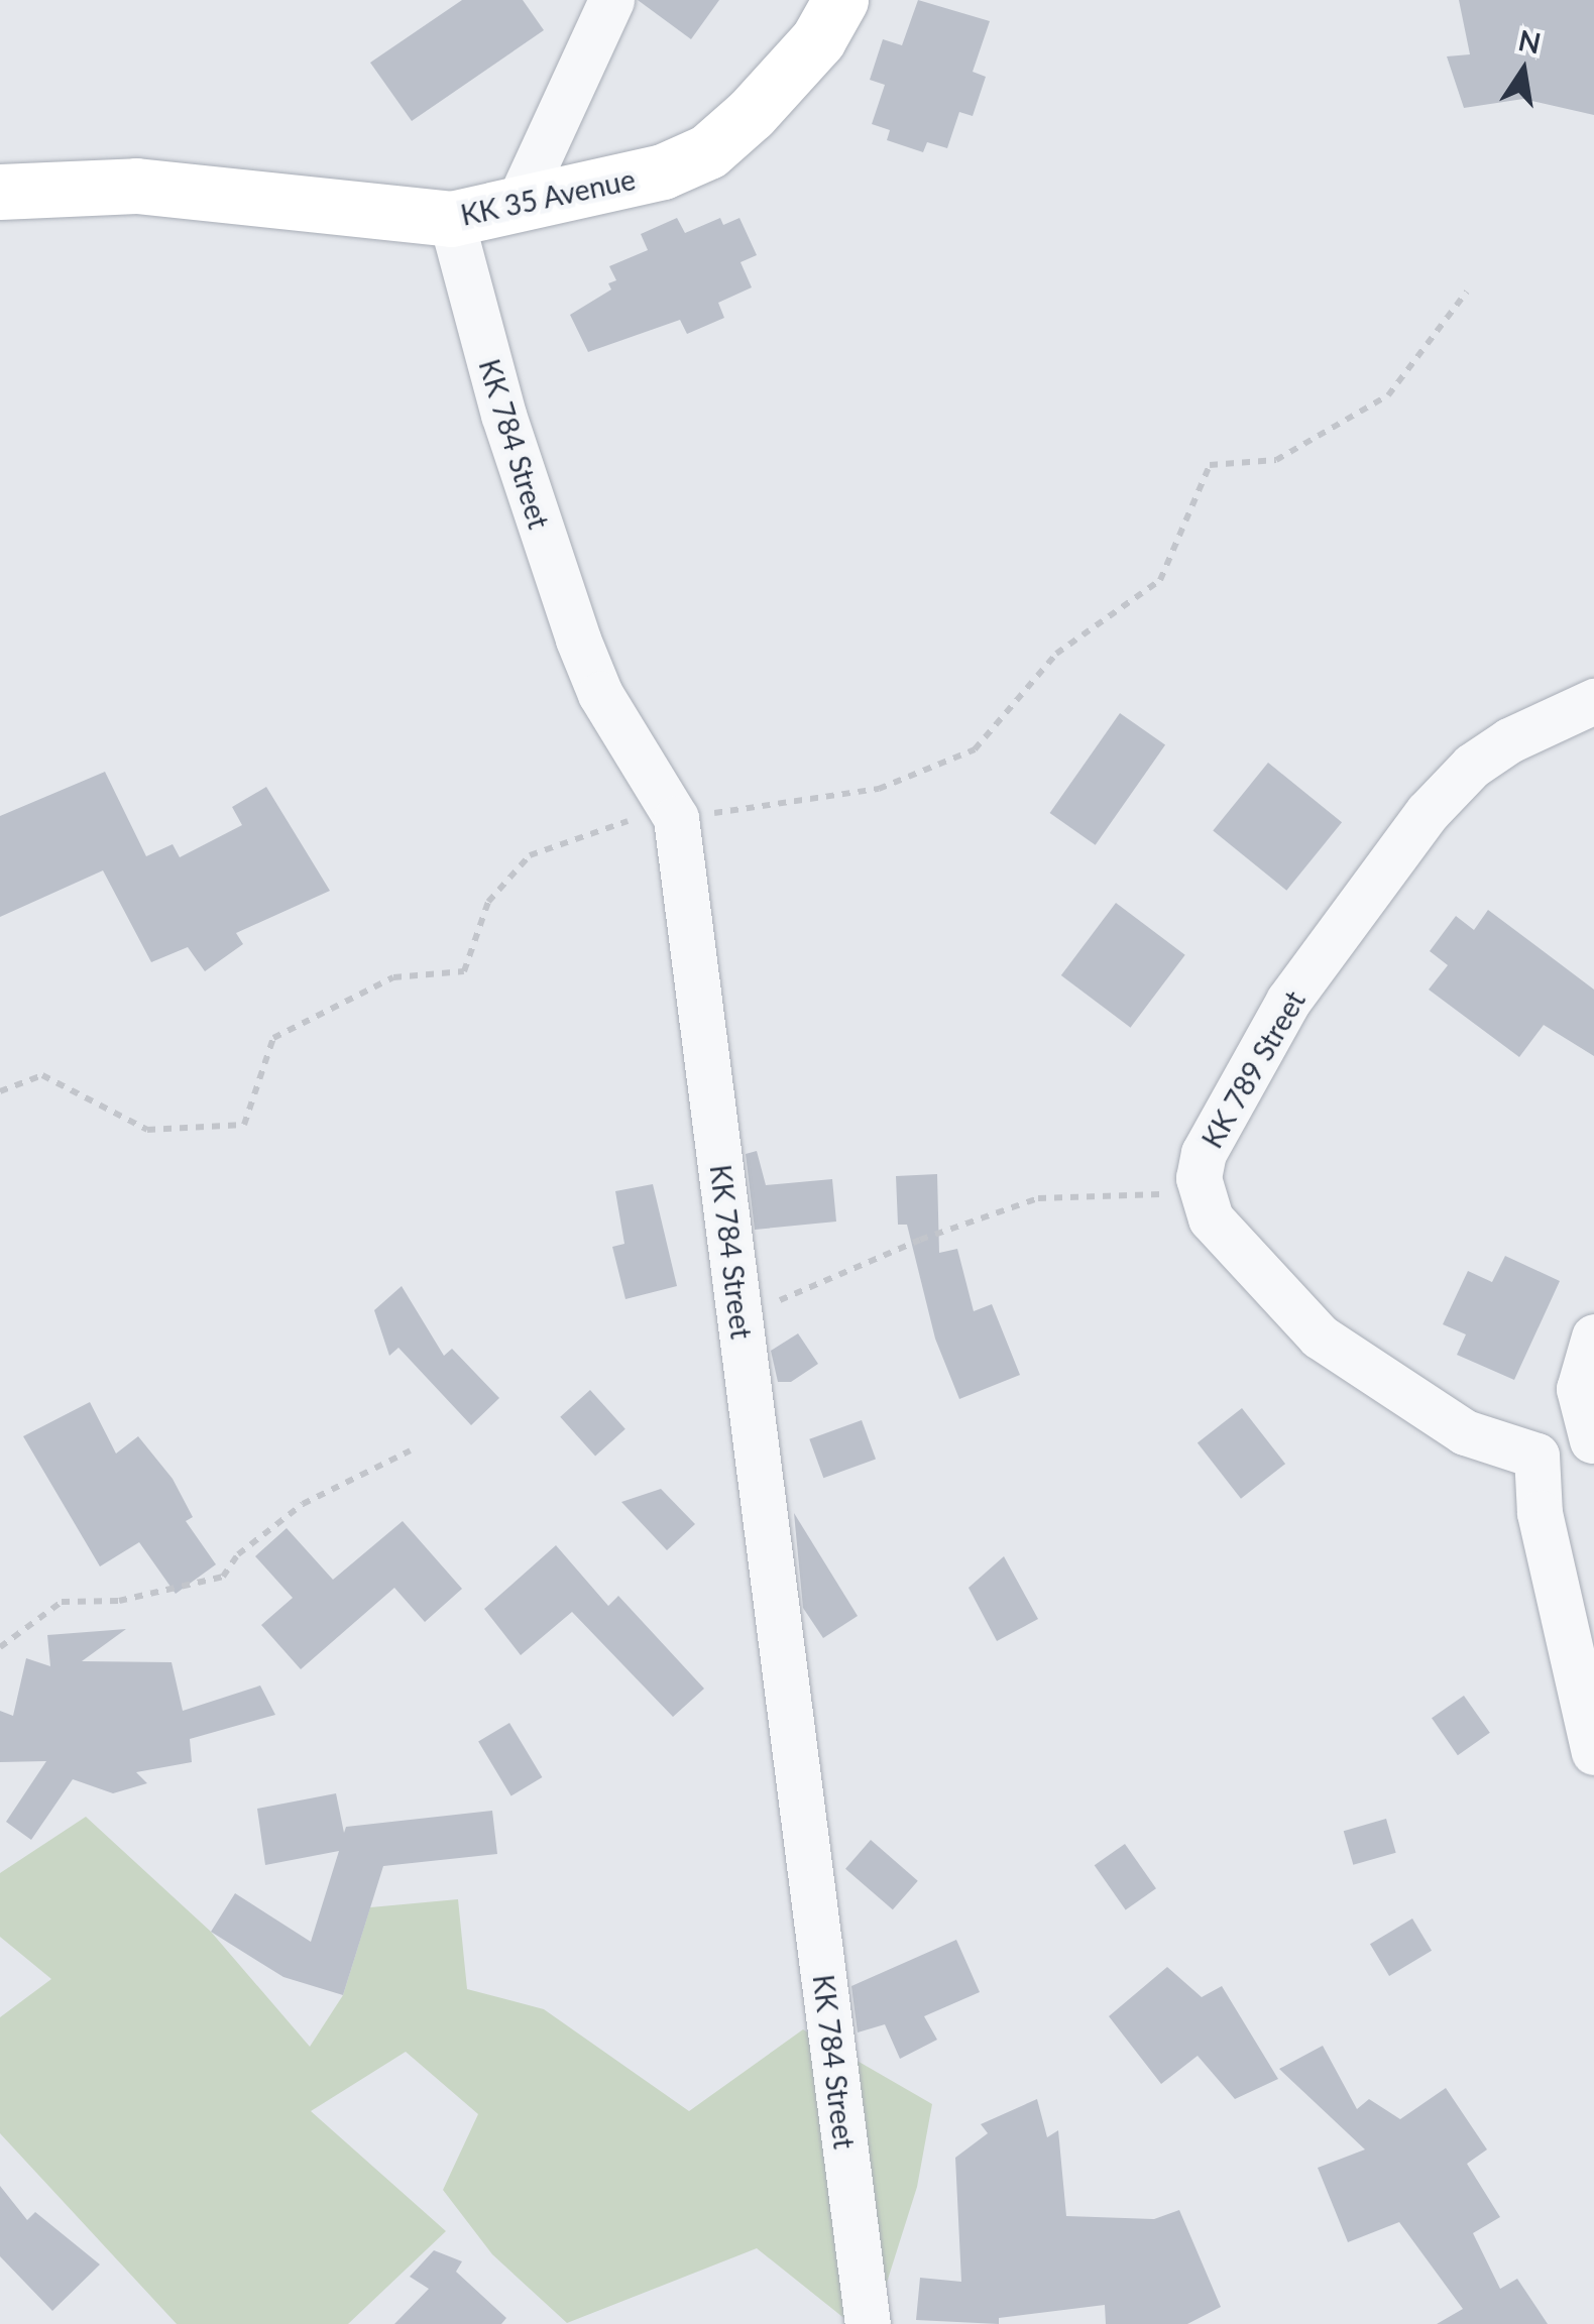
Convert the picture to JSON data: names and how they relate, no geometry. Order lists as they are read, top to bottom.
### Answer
{
  "streets": {
    "main road": ["KK 35 Avenue"],
    "street": ["KK 784 Street", "KK 789 Street"]
  },
  "crossings": [
    ["KK 35 Avenue", "KK 784 Street"]
  ],
  "north": "top"
}
